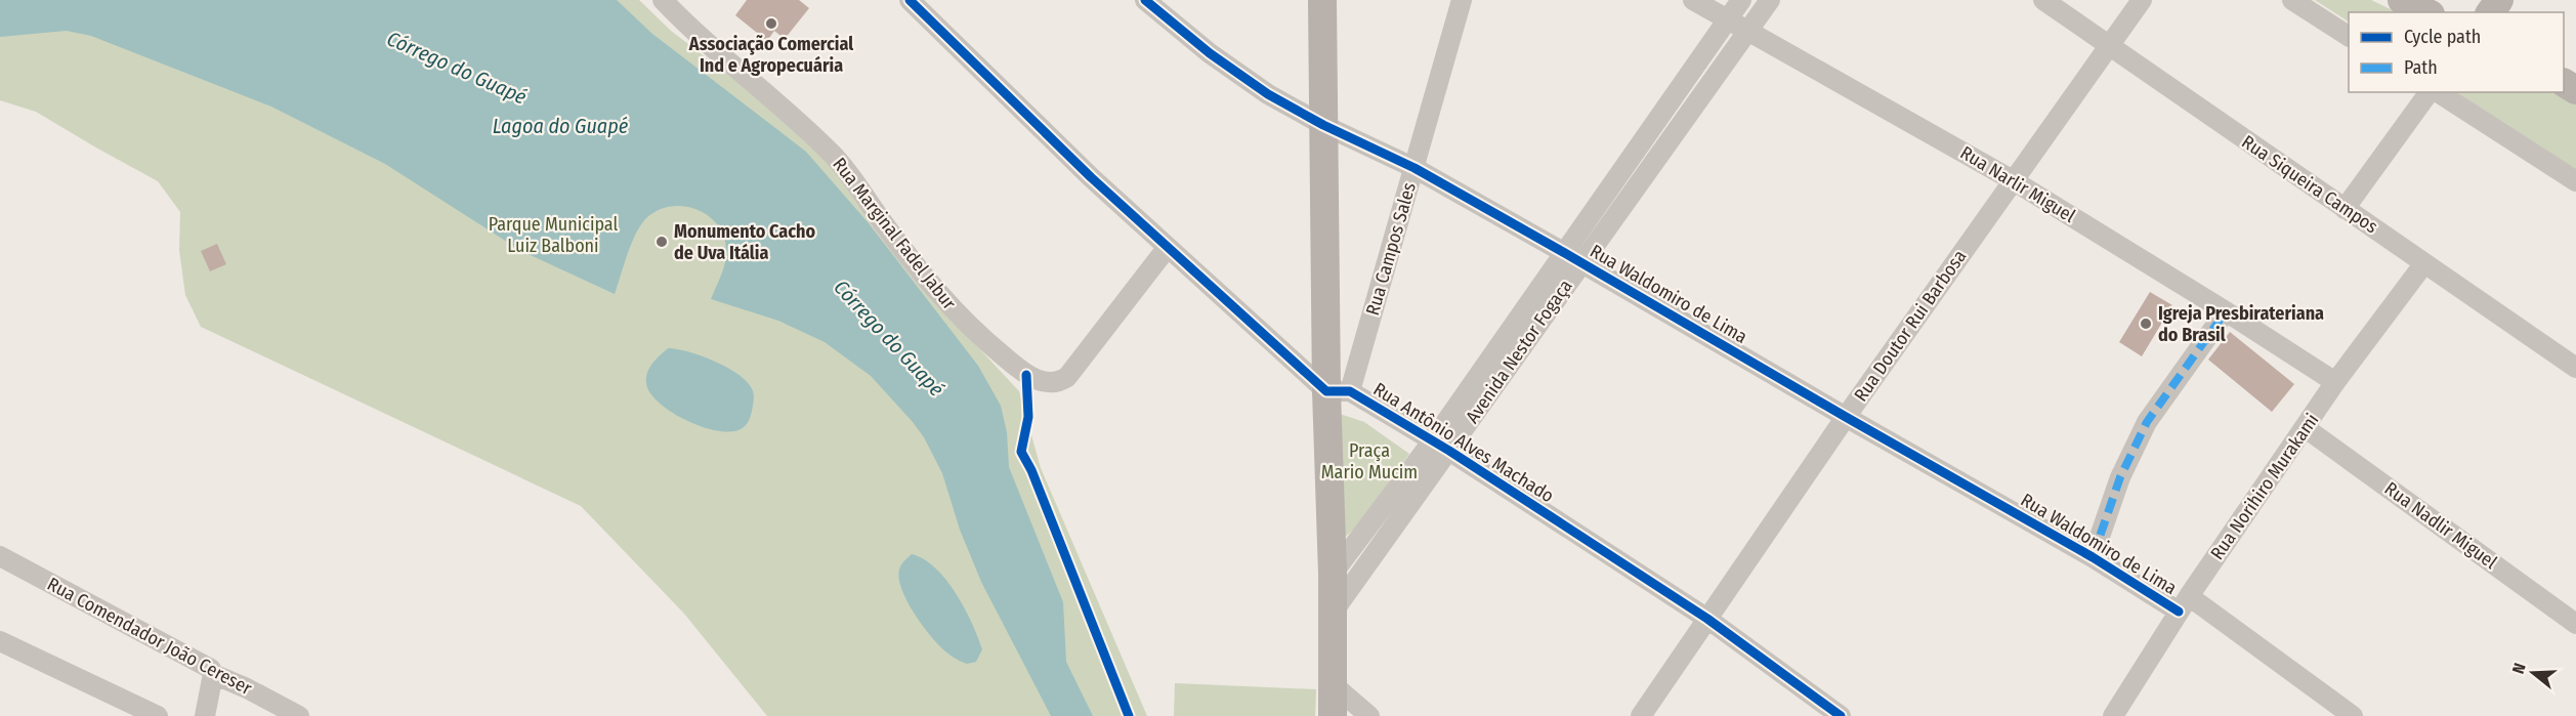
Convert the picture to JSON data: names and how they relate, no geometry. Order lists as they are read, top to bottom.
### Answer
{
  "streets": {
    "street": [
      "Rua Narlir Miguel",
      "Rua Siqueira Campos",
      "Rua Marginal Fadel Jabur",
      "Rua Campos Sales",
      "Rua Waldomiro de Lima",
      "Rua Doutor Rui Barbosa",
      "Avenida Nestor Fogaça",
      "Rua Antônio Alves Machado",
      "Rua Norihiro Murakami",
      "Rua Nadlir Miguel",
      "Rua Comendador João Cereser"
    ]
  },
  "crossings": [
    ["Rua Narlir Miguel", "Rua Doutor Rui Barbosa"],
    ["Rua Narlir Miguel", "Avenida Nestor Fogaça"],
    ["Rua Narlir Miguel", "Rua Norihiro Murakami"],
    ["Rua Siqueira Campos", "Rua Doutor Rui Barbosa"],
    ["Rua Siqueira Campos", "Rua Norihiro Murakami"],
    ["Rua Marginal Fadel Jabur", "Rua Antônio Alves Machado"],
    ["Rua Campos Sales", "Rua Waldomiro de Lima"],
    ["Rua Campos Sales", "Rua Antônio Alves Machado"],
    ["Rua Waldomiro de Lima", "Rua Doutor Rui Barbosa"],
    ["Rua Waldomiro de Lima", "Avenida Nestor Fogaça"],
    ["Rua Waldomiro de Lima", "Rua Norihiro Murakami"],
    ["Rua Doutor Rui Barbosa", "Rua Antônio Alves Machado"],
    ["Avenida Nestor Fogaça", "Rua Antônio Alves Machado"],
    ["Rua Norihiro Murakami", "Rua Nadlir Miguel"]
  ],
  "water": ["Córrego do Guapé", "Lagoa do Guapé"],
  "parks": ["Parque Municipal Luiz Balboni", "Praça Mario Mucim"],
  "places": ["Associação Comercial Ind e Agropecuária", "Monumento Cacho de Uva Itália", "Igreja Presbirateriana do Brasil"],
  "legend": ["Cycle path", "Path"],
  "north": "left"
}
